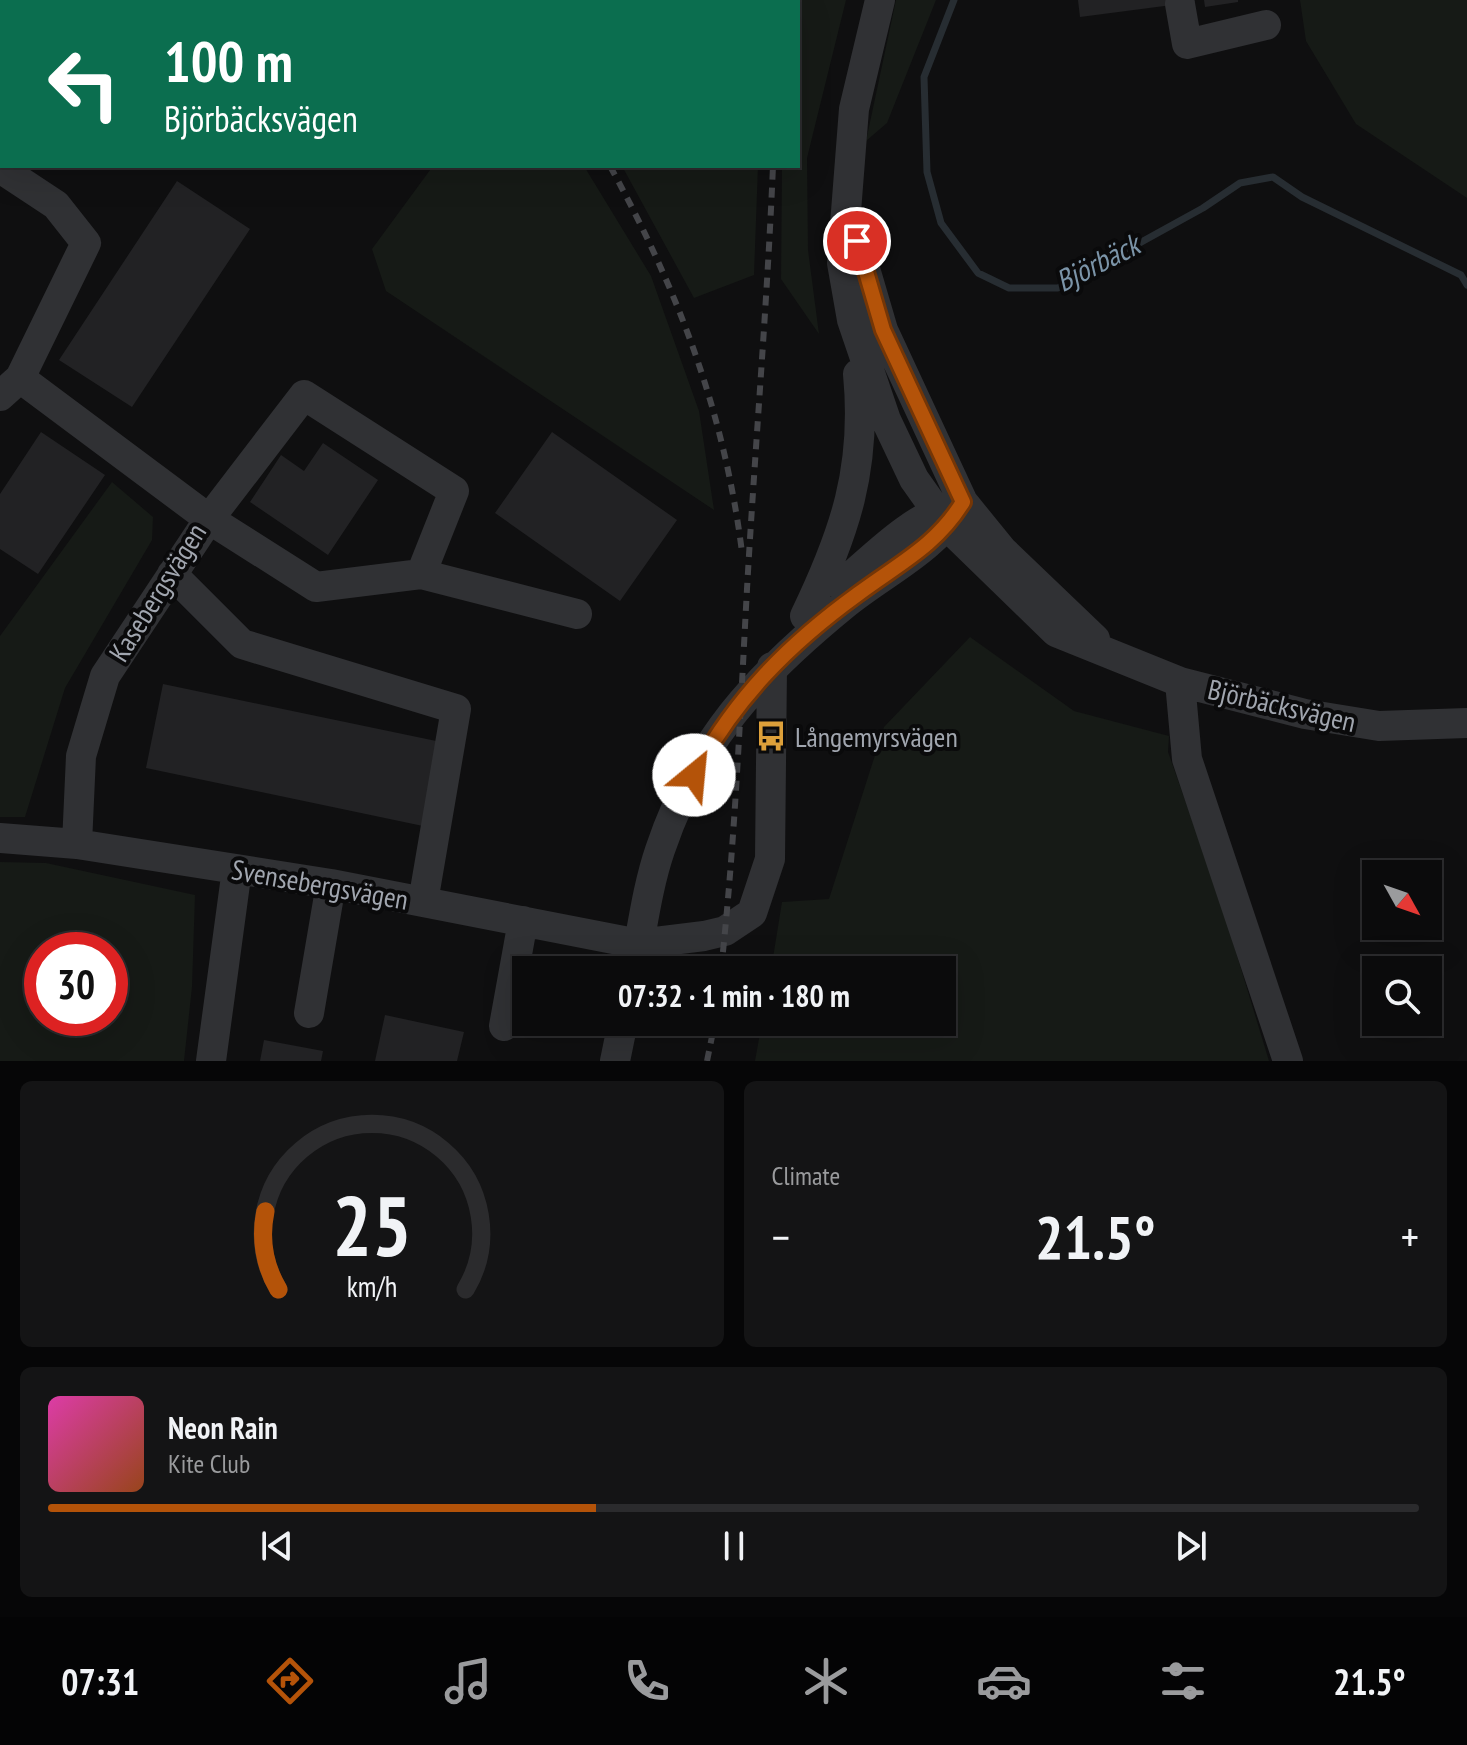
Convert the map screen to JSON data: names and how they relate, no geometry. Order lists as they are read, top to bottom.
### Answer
{
  "streets": {
    "street": ["Kasebergsvägen", "Björbäcksvägen", "Svensebergsvägen"]
  },
  "crossings": [
    ["Kasebergsvägen", "Svensebergsvägen"]
  ],
  "water": ["Björbäck"],
  "places": {
    "bus stop": ["Långemyrsvägen"]
  },
  "north": "bottom right",
  "page": {
    "turn": ["100 m", "Björbäcksvägen"],
    "limit": "30",
    "trip": "07:32 · 1 min · 180 m",
    "tile": "Climate",
    "heat": ["−", "21.5°", "+"],
    "song": ["Neon Rain", "Kite Club"],
    "tabs": ["07:31", "21.5°"],
    "gauge": ["25", "km/h"]
  }
}
